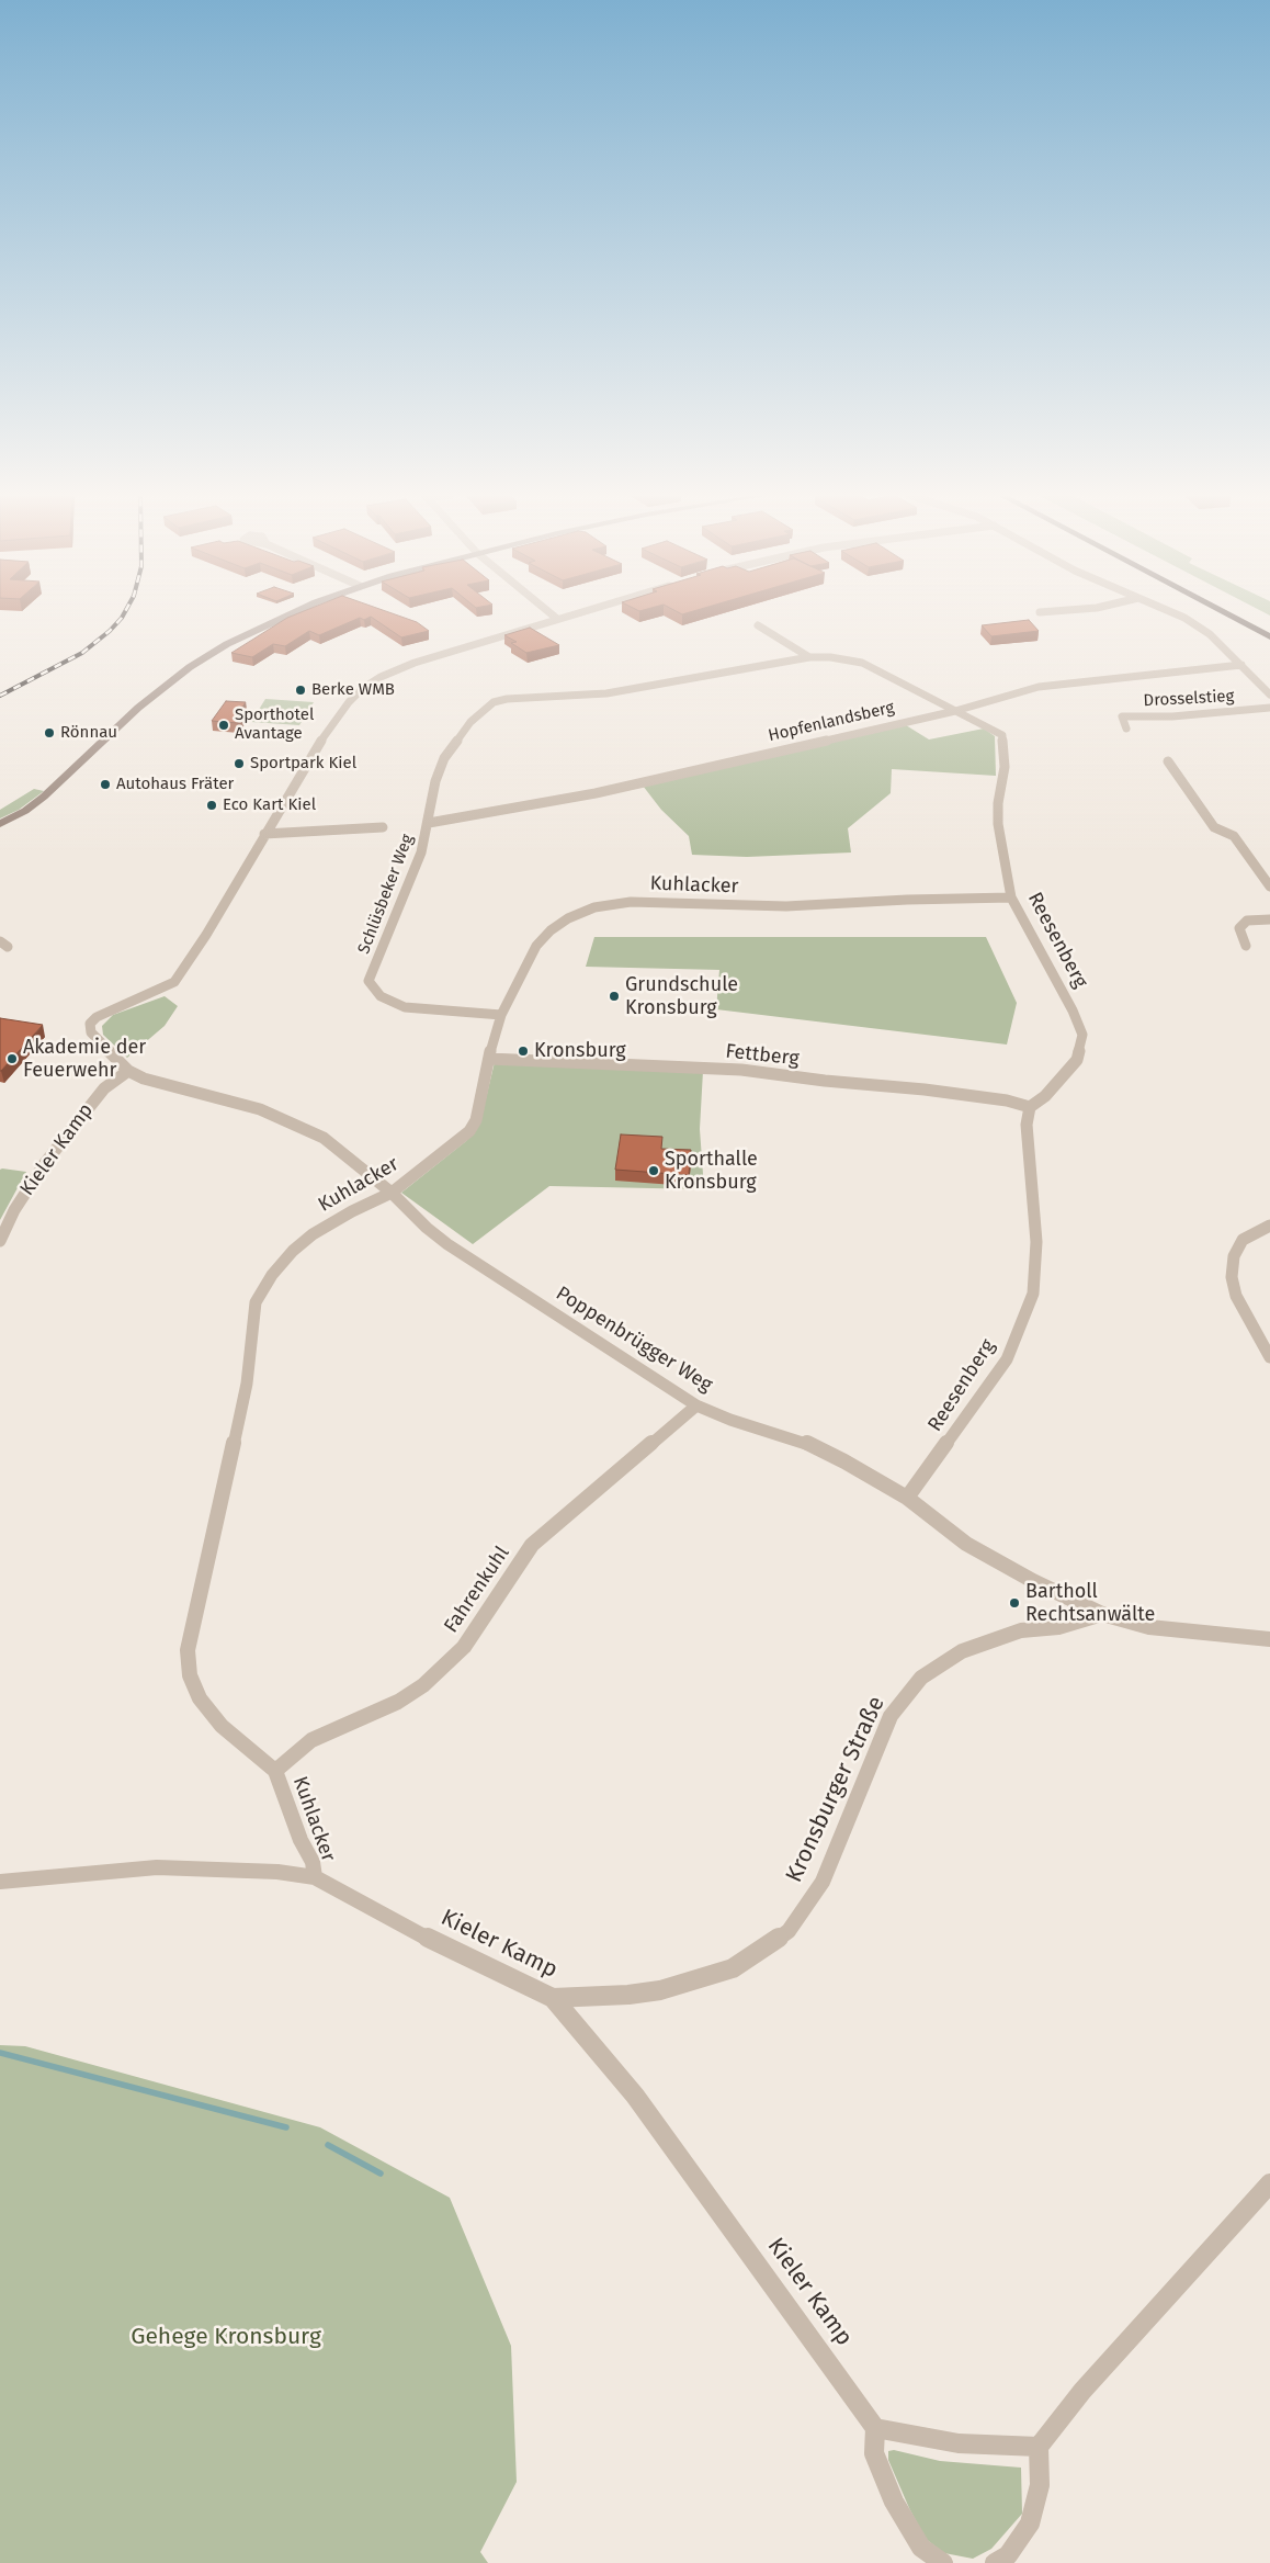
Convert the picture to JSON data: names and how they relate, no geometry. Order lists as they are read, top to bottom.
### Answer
{
  "streets": {
    "street": [
      "Drosselstieg",
      "Hopfenlandsberg",
      "Kuhlacker",
      "Schlüsbeker Weg",
      "Reesenberg",
      "Fettberg",
      "Kieler Kamp",
      "Poppenbrügger Weg",
      "Fahrenkuhl",
      "Kronsburger Straße"
    ]
  },
  "crossings": [
    ["Hopfenlandsberg", "Schlüsbeker Weg"],
    ["Hopfenlandsberg", "Reesenberg"],
    ["Kuhlacker", "Schlüsbeker Weg"],
    ["Kuhlacker", "Reesenberg"],
    ["Kuhlacker", "Fettberg"],
    ["Kuhlacker", "Kieler Kamp"],
    ["Kuhlacker", "Poppenbrügger Weg"],
    ["Kuhlacker", "Fahrenkuhl"],
    ["Schlüsbeker Weg", "Reesenberg"],
    ["Reesenberg", "Fettberg"],
    ["Reesenberg", "Poppenbrügger Weg"],
    ["Kieler Kamp", "Poppenbrügger Weg"],
    ["Kieler Kamp", "Kronsburger Straße"],
    ["Poppenbrügger Weg", "Fahrenkuhl"],
    ["Poppenbrügger Weg", "Kronsburger Straße"]
  ],
  "parks": ["Gehege Kronsburg"],
  "places": [
    "Berke WMB",
    "Sporthotel Avantage",
    "Rönnau",
    "Sportpark Kiel",
    "Autohaus Fräter",
    "Eco Kart Kiel",
    "Grundschule Kronsburg",
    "Kronsburg",
    "Akademie der Feuerwehr",
    "Sporthalle Kronsburg",
    "Bartholl Rechtsanwälte"
  ]
}
